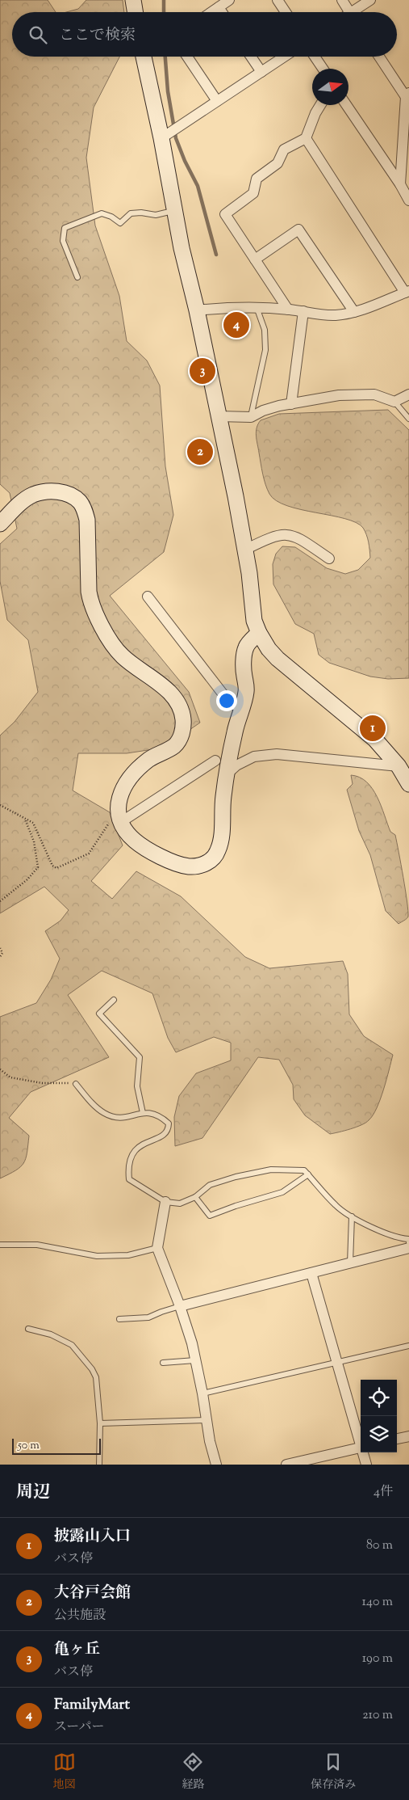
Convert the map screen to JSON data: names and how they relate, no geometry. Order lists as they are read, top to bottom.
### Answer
{
  "scale_bar": "50 m",
  "north": "right",
  "page": {
    "search": "ここで検索",
    "pins": [
      "4",
      "3",
      "2",
      "1"
    ],
    "scale": "50 m",
    "heading": ["周辺", "4件"],
    "list": [
      {
        "mark": "1",
        "name": "披露山入口",
        "note": "バス停",
        "value": "80 m"
      },
      {
        "mark": "2",
        "name": "大谷戸会館",
        "note": "公共施設",
        "value": "140 m"
      },
      {
        "mark": "3",
        "name": "亀ヶ丘",
        "note": "バス停",
        "value": "190 m"
      },
      {
        "mark": "4",
        "name": "FamilyMart",
        "note": "スーパー",
        "value": "210 m"
      }
    ],
    "nav": ["地図", "経路", "保存済み"]
  }
}
